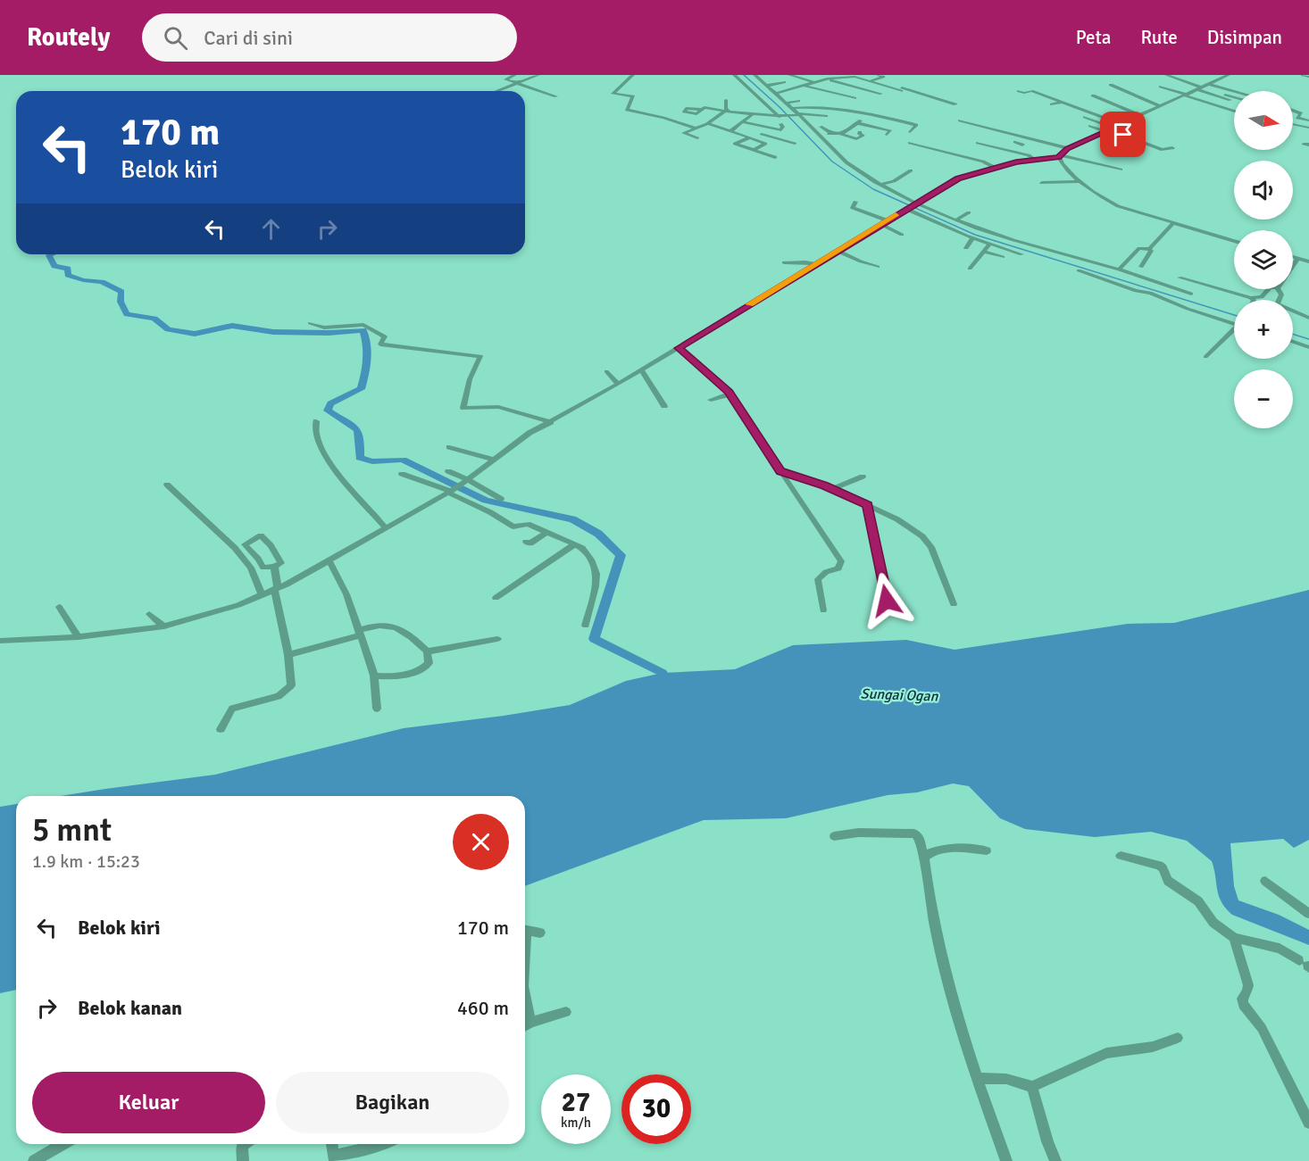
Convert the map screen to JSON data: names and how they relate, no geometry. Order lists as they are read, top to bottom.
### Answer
{
  "water": ["Sungai Ogan"],
  "north": "right",
  "page": {
    "header": "Routely",
    "search": "Cari di sini",
    "nav": ["Peta", "Rute", "Disimpan"],
    "map_buttons": ["+", "−"],
    "turn": ["170 m", "Belok kiri"],
    "heading": ["5 mnt", "1.9 km · 15:23"],
    "list": [
      {
        "name": "Belok kiri",
        "value": "170 m"
      },
      {
        "name": "Belok kanan",
        "value": "460 m"
      }
    ],
    "buttons": ["Keluar", "Bagikan"],
    "speed": "27 km/h",
    "limit": "30"
  }
}
